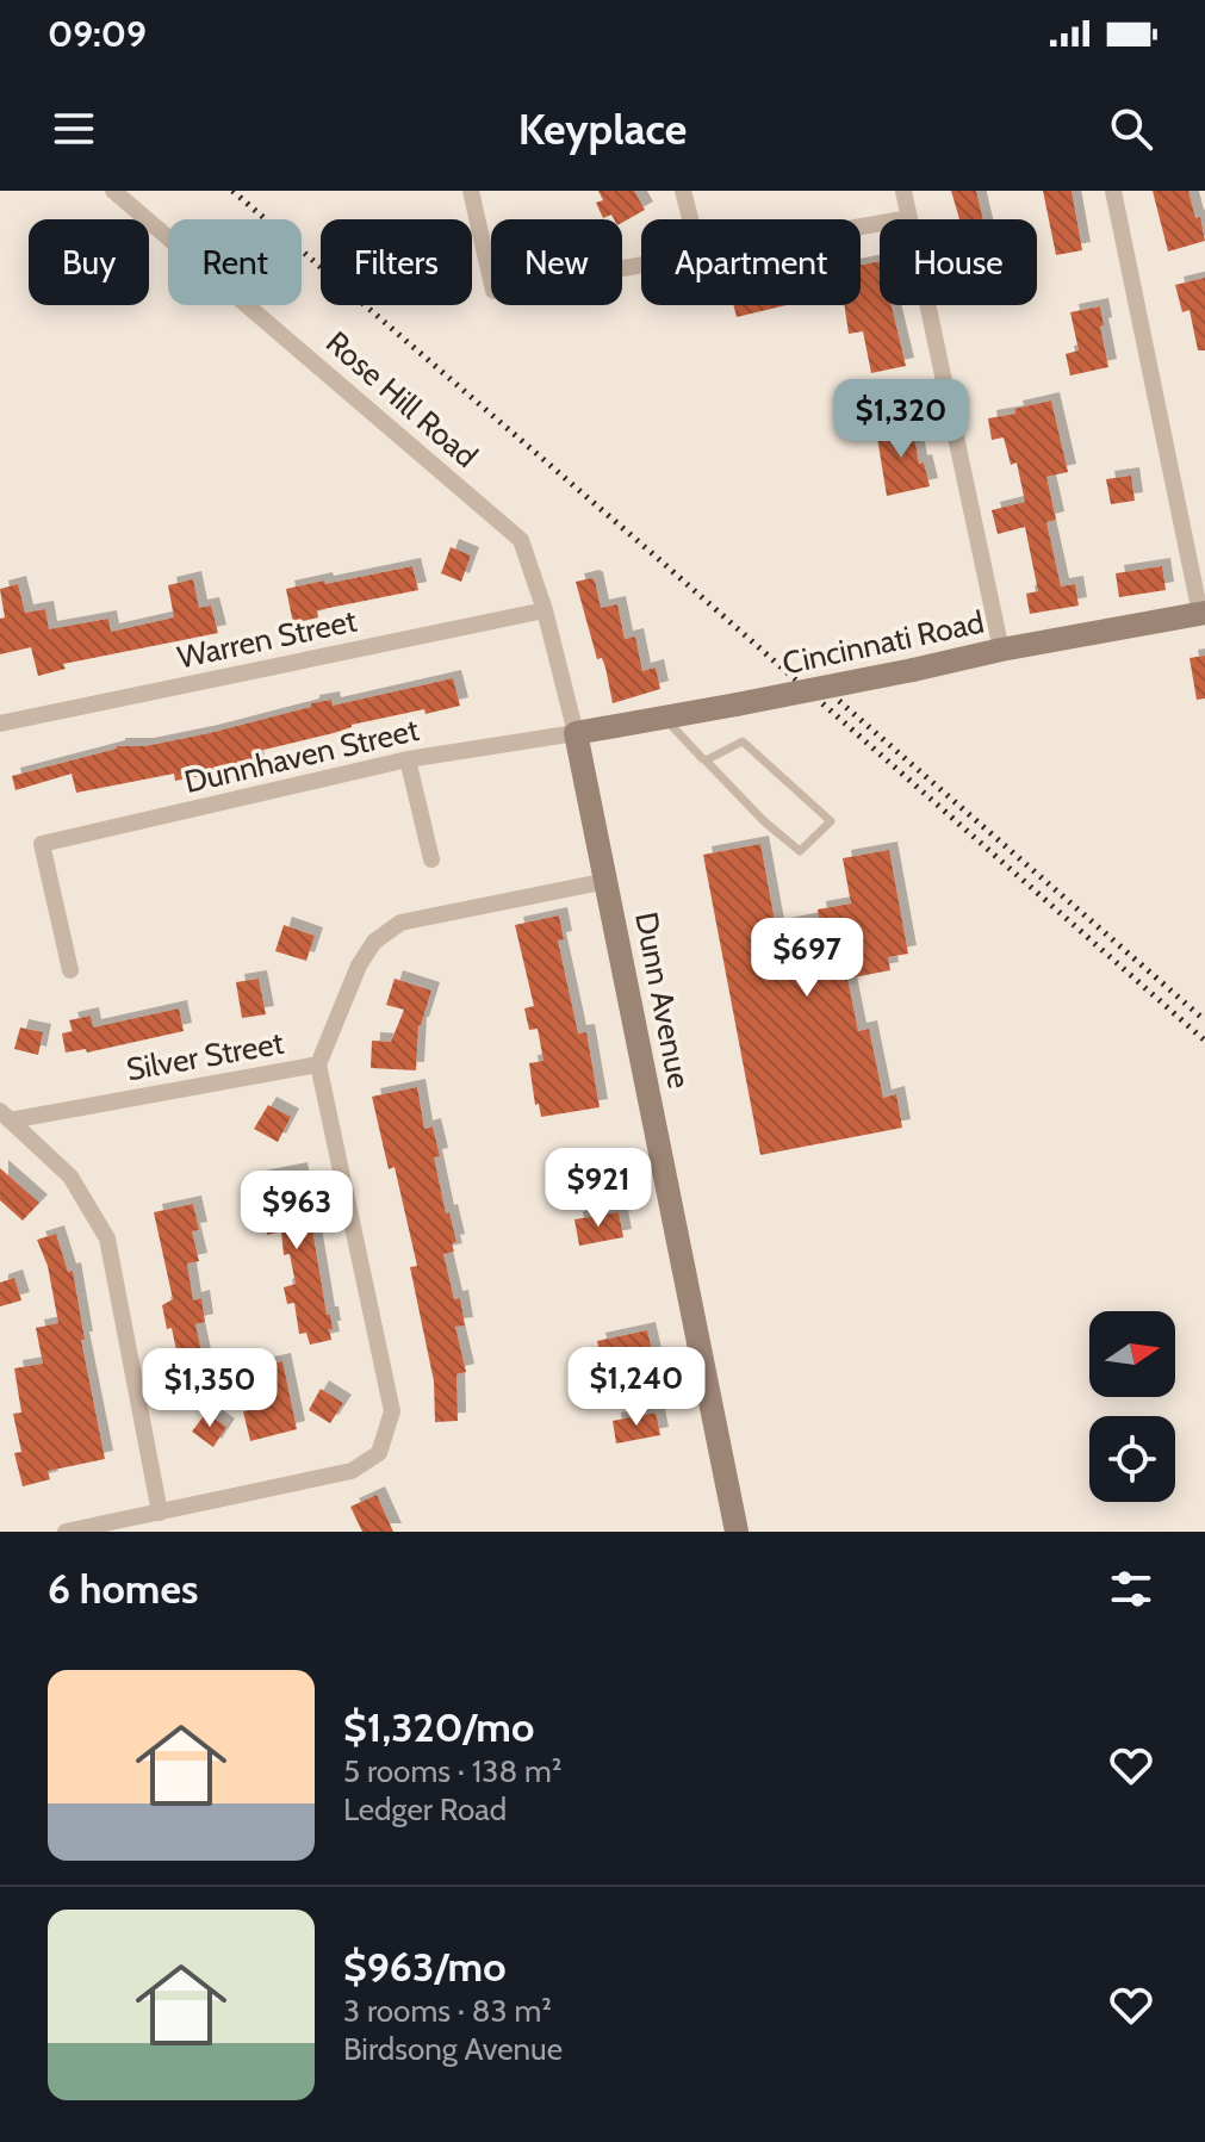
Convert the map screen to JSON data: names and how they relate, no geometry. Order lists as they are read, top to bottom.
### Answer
{
  "streets": {
    "street": [
      "Rose Hill Road",
      "Warren Street",
      "Cincinnati Road",
      "Dunnhaven Street",
      "Dunn Avenue",
      "Silver Street"
    ]
  },
  "crossings": [
    ["Rose Hill Road", "Dunn Avenue"],
    ["Warren Street", "Dunn Avenue"],
    ["Cincinnati Road", "Dunnhaven Street"],
    ["Cincinnati Road", "Dunn Avenue"],
    ["Dunnhaven Street", "Dunn Avenue"],
    ["Dunn Avenue", "Silver Street"]
  ],
  "north": "right",
  "page": {
    "status": "09:09",
    "header": "Keyplace",
    "chip": [
      "Buy",
      "Rent",
      "Filters",
      "New",
      "Apartment",
      "House"
    ],
    "price": [
      "$1,320",
      "$697",
      "$921",
      "$963",
      "$1,240",
      "$1,350"
    ],
    "heading": "6 homes",
    "list": [
      {
        "name": "$1,320/mo",
        "note": "5 rooms · 138 m² · Ledger Road"
      },
      {
        "name": "$963/mo",
        "note": "3 rooms · 83 m² · Birdsong Avenue"
      }
    ]
  }
}
